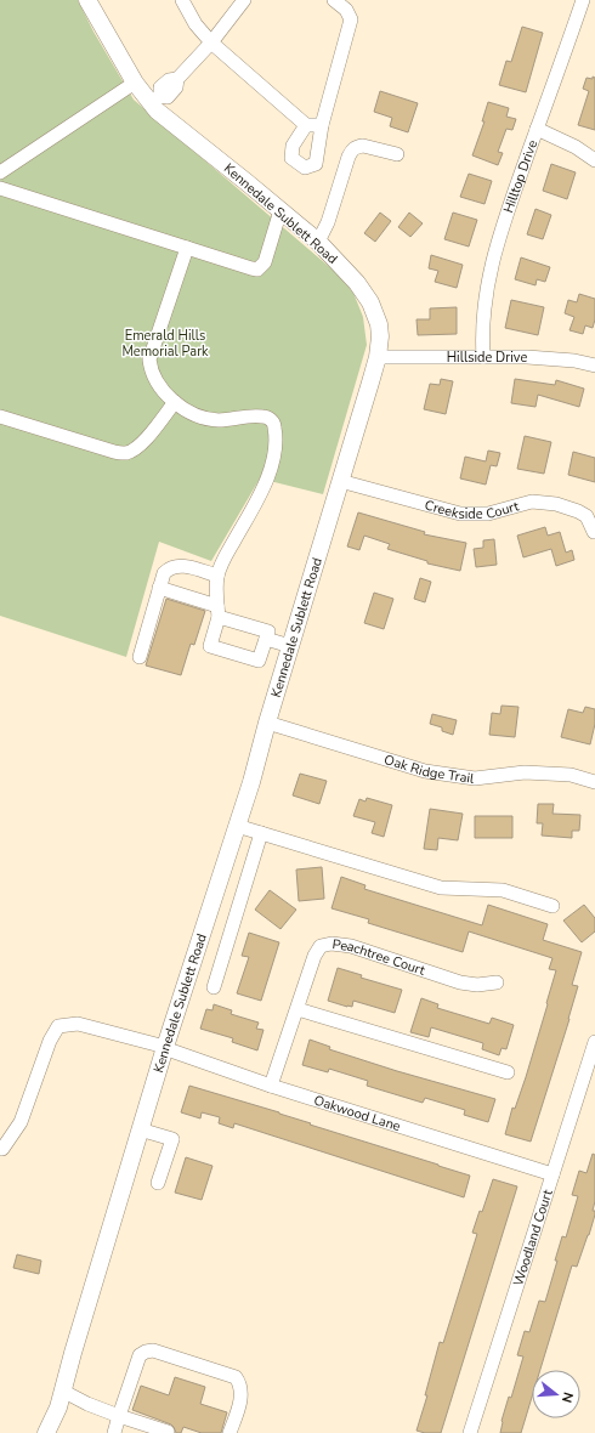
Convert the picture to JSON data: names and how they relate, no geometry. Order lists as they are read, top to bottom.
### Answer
{
  "streets": {
    "main road": ["Kennedale Sublett Road"],
    "street": [
      "Hilltop Drive",
      "Hillside Drive",
      "Creekside Court",
      "Oak Ridge Trail",
      "Peachtree Court",
      "Oakwood Lane",
      "Woodland Court"
    ]
  },
  "crossings": [
    ["Hilltop Drive", "Hillside Drive"],
    ["Kennedale Sublett Road", "Hillside Drive"],
    ["Kennedale Sublett Road", "Creekside Court"],
    ["Kennedale Sublett Road", "Oak Ridge Trail"],
    ["Kennedale Sublett Road", "Oakwood Lane"],
    ["Peachtree Court", "Oakwood Lane"],
    ["Oakwood Lane", "Woodland Court"]
  ],
  "parks": ["Emerald Hills Memorial Park"],
  "north": "right"
}
